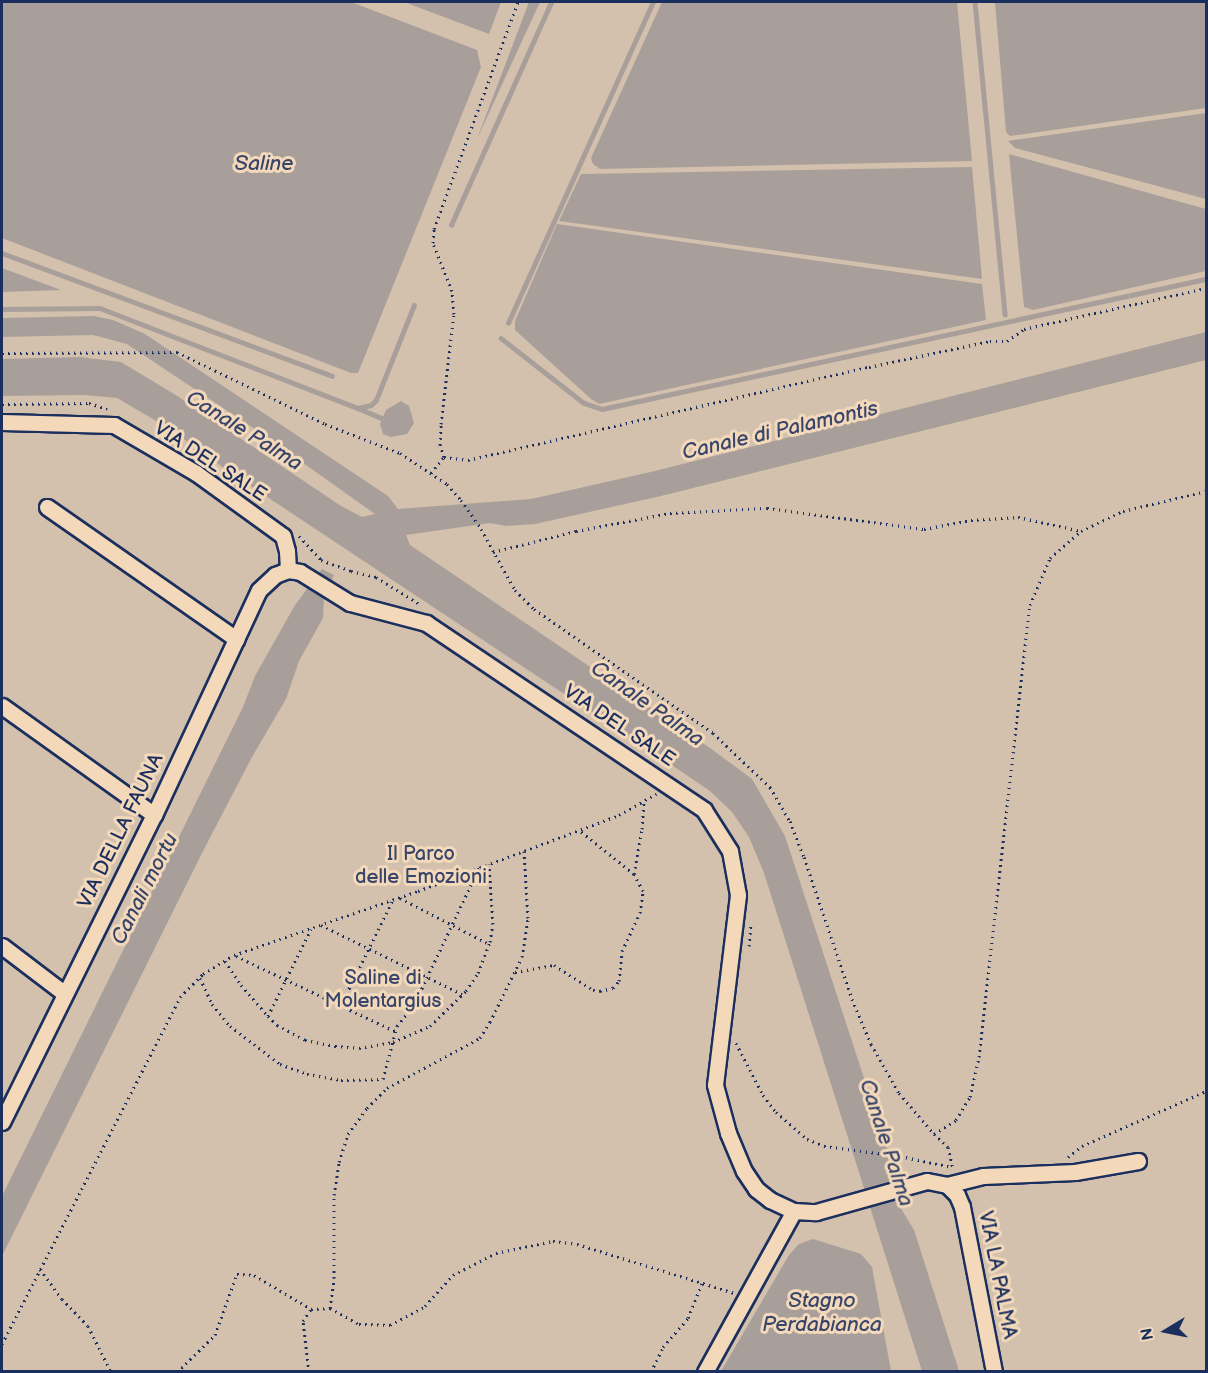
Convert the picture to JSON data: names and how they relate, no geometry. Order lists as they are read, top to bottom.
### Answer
{
  "streets": {
    "street": ["VIA DEL SALE", "VIA DELLA FAUNA", "VIA LA PALMA"]
  },
  "crossings": [
    ["VIA DEL SALE", "VIA DELLA FAUNA"],
    ["VIA DEL SALE", "VIA LA PALMA"]
  ],
  "water": [
    "Saline",
    "Canale Palma",
    "Canale di Palamontis",
    "Canali mortu",
    "Stagno Perdabianca"
  ],
  "parks": ["Il Parco delle Emozioni", "Saline di Molentargius"],
  "north": "left"
}
